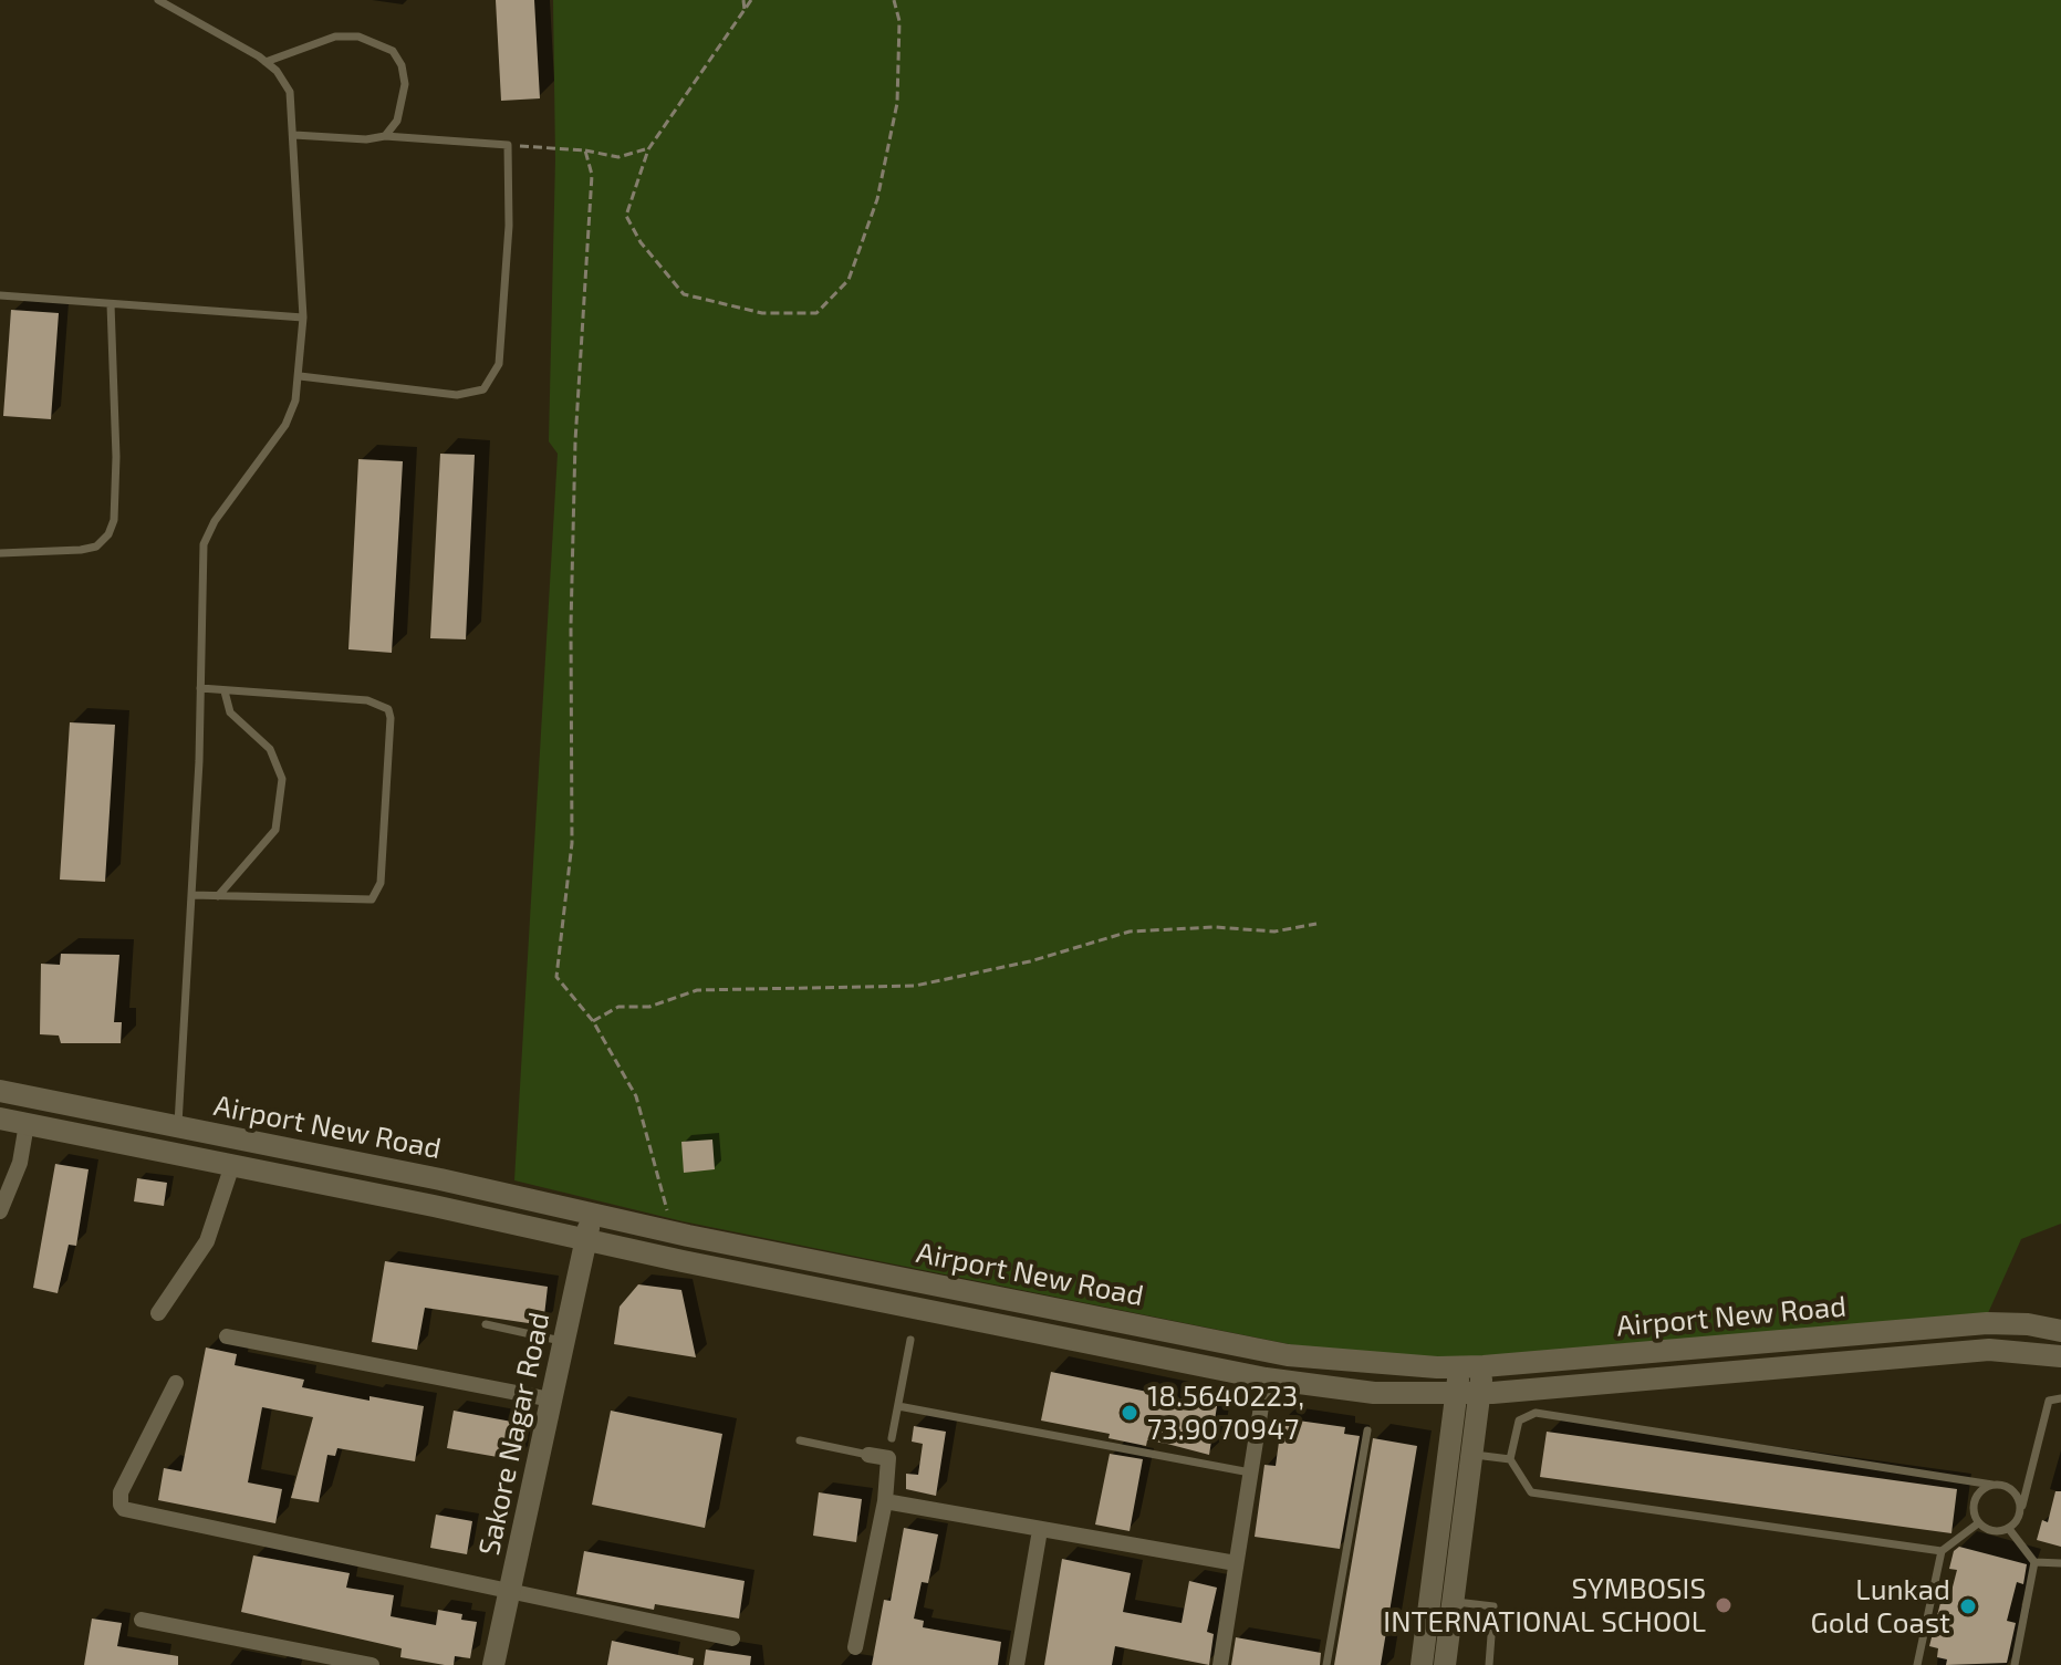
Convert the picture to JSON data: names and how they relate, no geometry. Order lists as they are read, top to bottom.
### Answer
{
  "streets": {
    "main road": ["Airport New Road", "Sakore Nagar Road"]
  },
  "crossings": [
    ["Airport New Road", "Sakore Nagar Road"]
  ],
  "places": ["18.5640223, 73.9070947", "SYMBOSIS INTERNATIONAL SCHOOL", "Lunkad Gold Coast"]
}
